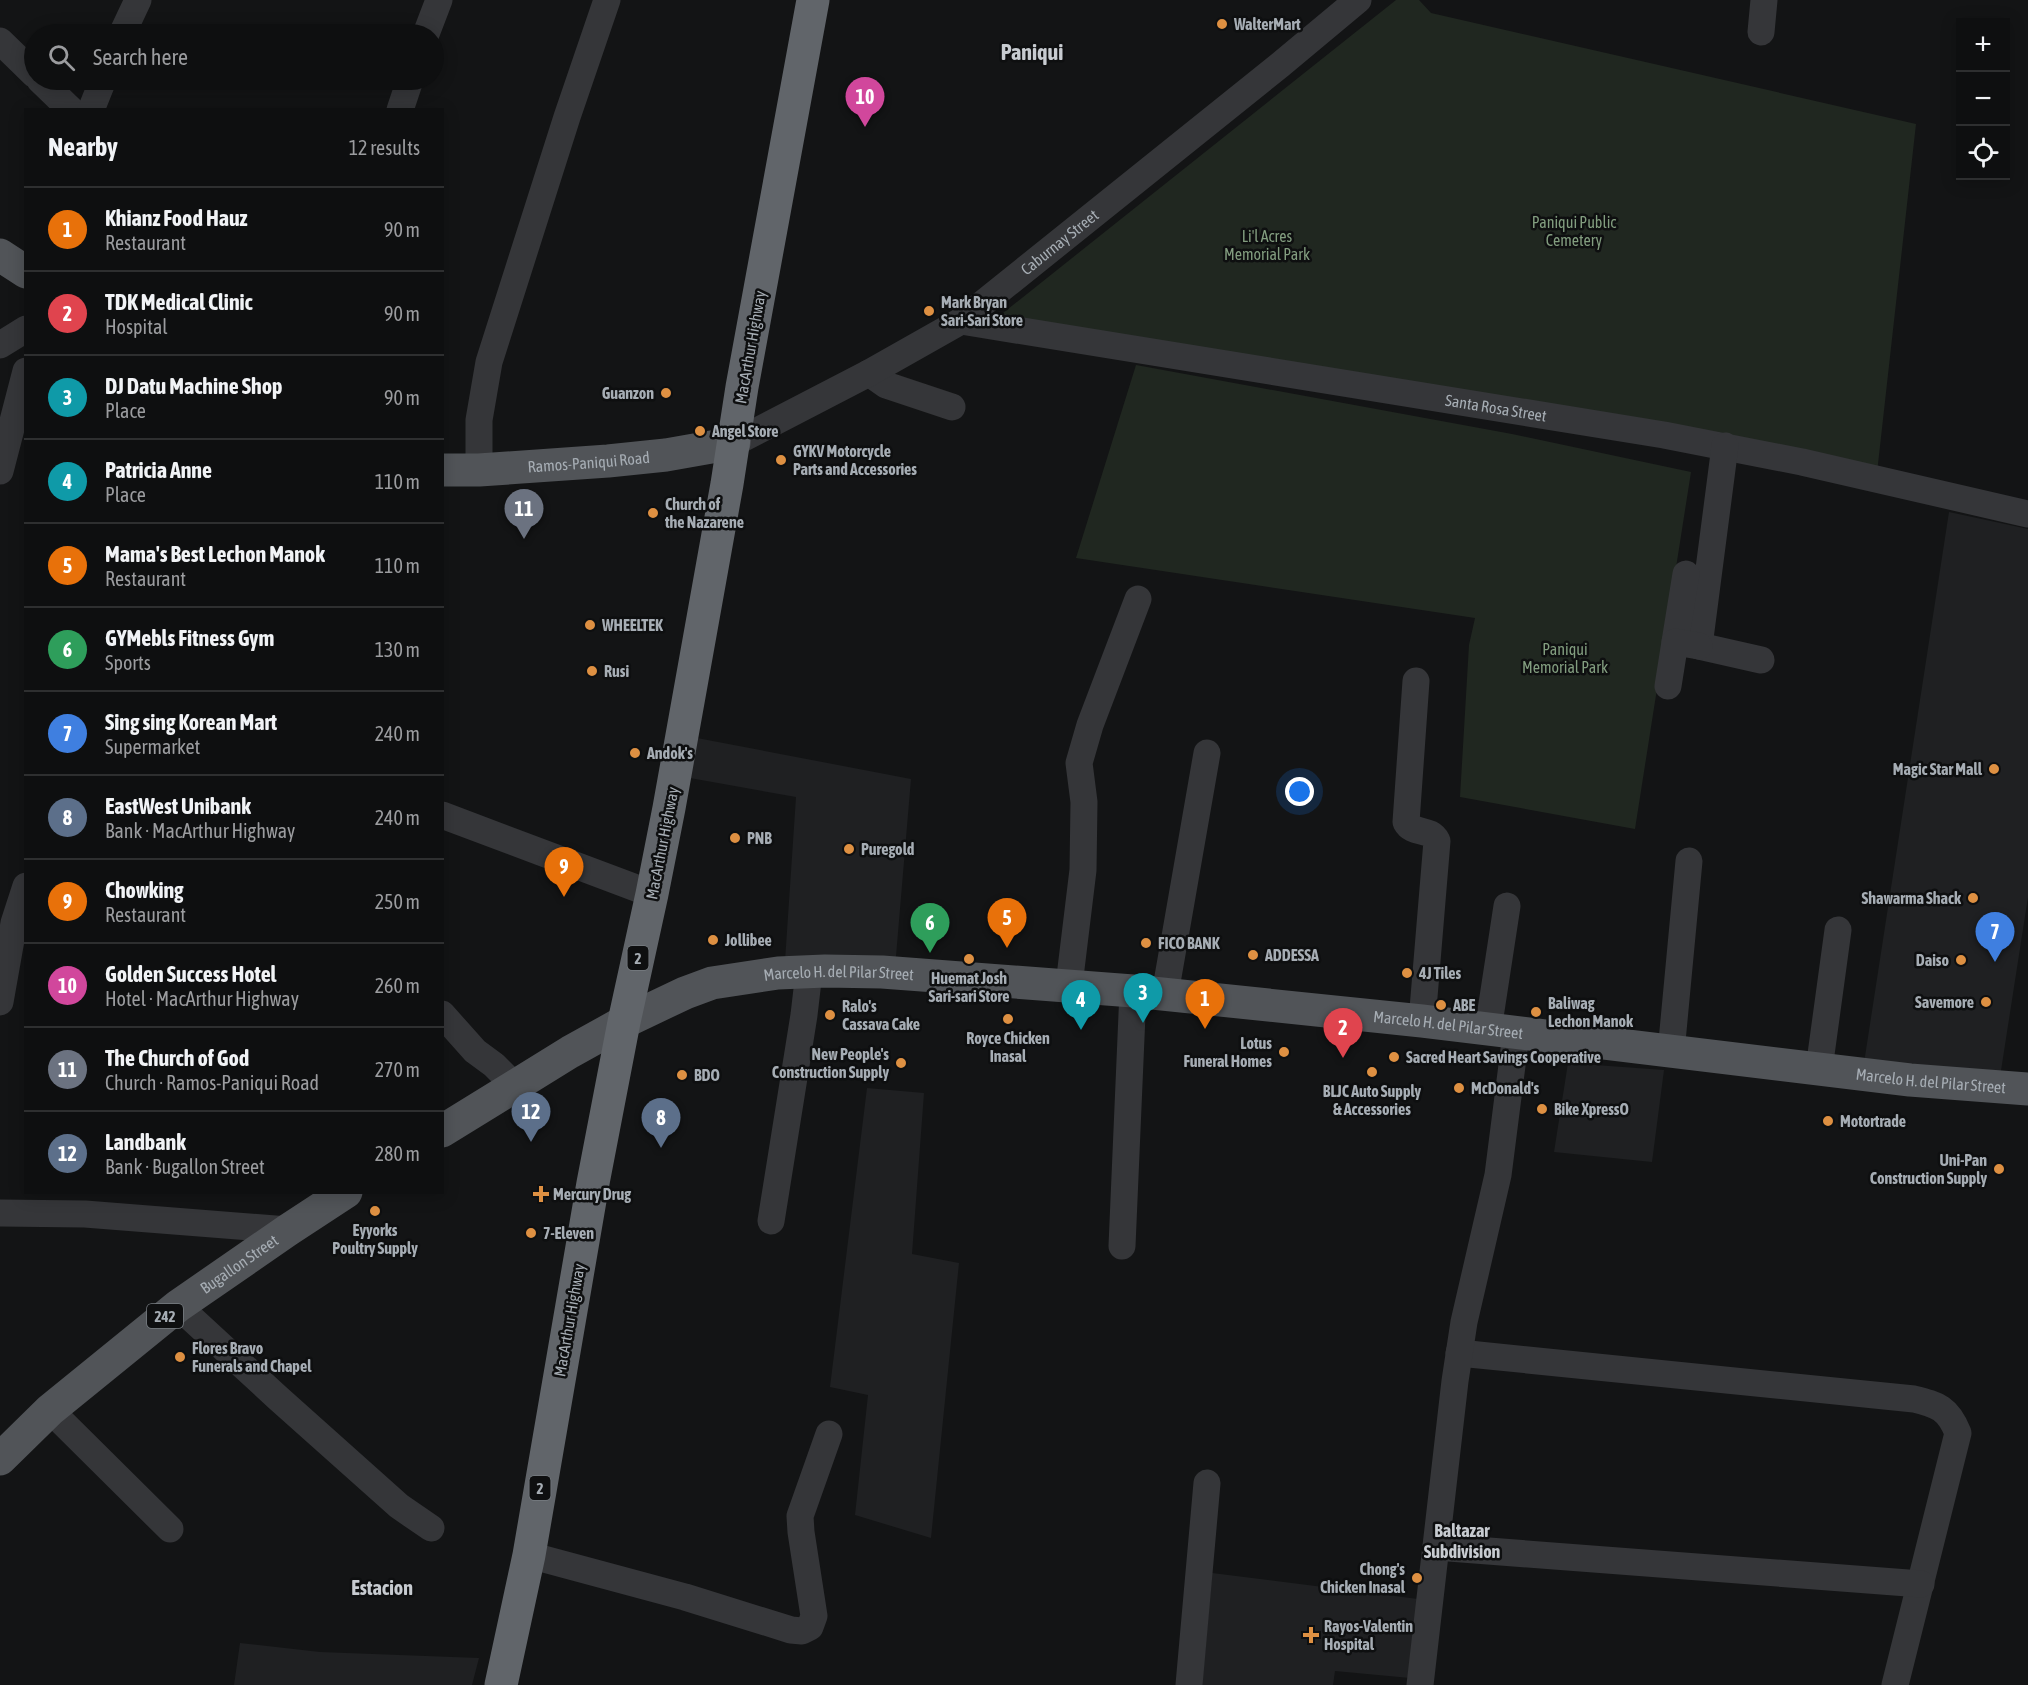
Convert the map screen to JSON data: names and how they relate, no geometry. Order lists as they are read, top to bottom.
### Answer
{
  "streets": {
    "highway": ["MacArthur Highway", "2"],
    "main road": [
      "Ramos-Paniqui Road",
      "Marcelo H. del Pilar Street",
      "Bugallon Street",
      "242"
    ],
    "street": ["Caburnay Street", "Santa Rosa Street"]
  },
  "crossings": [
    ["Caburnay Street", "MacArthur Highway"],
    ["Caburnay Street", "Santa Rosa Street"],
    ["Caburnay Street", "Ramos-Paniqui Road"],
    ["MacArthur Highway", "Ramos-Paniqui Road"],
    ["MacArthur Highway", "Marcelo H. del Pilar Street"]
  ],
  "districts": ["Paniqui", "Baltazar Subdivision", "Estacion"],
  "parks": ["Paniqui Public Cemetery", "Li'l Acres Memorial Park", "Paniqui Memorial Park"],
  "places": {
    "other": [
      "WalterMart",
      "Mark Bryan Sari-Sari Store",
      "Guanzon",
      "Angel Store",
      "GYKV Motorcycle Parts and Accessories",
      "Church of the Nazarene",
      "WHEELTEK",
      "Rusi",
      "Andok's",
      "Magic Star Mall",
      "PNB",
      "Puregold",
      "Shawarma Shack",
      "Jollibee",
      "FICO BANK",
      "ADDESSA",
      "Huemat Josh Sari-sari Store",
      "Daiso",
      "4J Tiles",
      "Savemore",
      "ABE",
      "Baliwag Lechon Manok",
      "Ralo's Cassava Cake",
      "Royce Chicken Inasal",
      "Lotus Funeral Homes",
      "Sacred Heart Savings Cooperative",
      "New People's Construction Supply",
      "BLJC Auto Supply & Accessories",
      "BDO",
      "McDonald's",
      "Bike XpressO",
      "Motortrade",
      "Uni-Pan Construction Supply",
      "Eyyorks Poultry Supply",
      "7-Eleven",
      "Flores Bravo Funerals and Chapel",
      "Chong's Chicken Inasal"
    ],
    "health": ["Mercury Drug", "Rayos-Valentin Hospital"]
  },
  "page": {
    "map_buttons": ["+", "−"],
    "search": "Search here",
    "pins": [
      "10",
      "11",
      "9",
      "5",
      "6",
      "7",
      "3",
      "1",
      "4",
      "2",
      "12",
      "8"
    ],
    "heading": ["Nearby", "12 results"],
    "list": [
      {
        "mark": "1",
        "name": "Khianz Food Hauz",
        "note": "Restaurant",
        "value": "90 m"
      },
      {
        "mark": "2",
        "name": "TDK Medical Clinic",
        "note": "Hospital",
        "value": "90 m"
      },
      {
        "mark": "3",
        "name": "DJ Datu Machine Shop",
        "note": "Place",
        "value": "90 m"
      },
      {
        "mark": "4",
        "name": "Patricia Anne",
        "note": "Place",
        "value": "110 m"
      },
      {
        "mark": "5",
        "name": "Mama's Best Lechon Manok",
        "note": "Restaurant",
        "value": "110 m"
      },
      {
        "mark": "6",
        "name": "GYMebls Fitness Gym",
        "note": "Sports",
        "value": "130 m"
      },
      {
        "mark": "7",
        "name": "Sing sing Korean Mart",
        "note": "Supermarket",
        "value": "240 m"
      },
      {
        "mark": "8",
        "name": "EastWest Unibank",
        "note": "Bank · MacArthur Highway",
        "value": "240 m"
      },
      {
        "mark": "9",
        "name": "Chowking",
        "note": "Restaurant",
        "value": "250 m"
      },
      {
        "mark": "10",
        "name": "Golden Success Hotel",
        "note": "Hotel · MacArthur Highway",
        "value": "260 m"
      },
      {
        "mark": "11",
        "name": "The Church of God",
        "note": "Church · Ramos-Paniqui Road",
        "value": "270 m"
      },
      {
        "mark": "12",
        "name": "Landbank",
        "note": "Bank · Bugallon Street",
        "value": "280 m"
      }
    ]
  }
}
